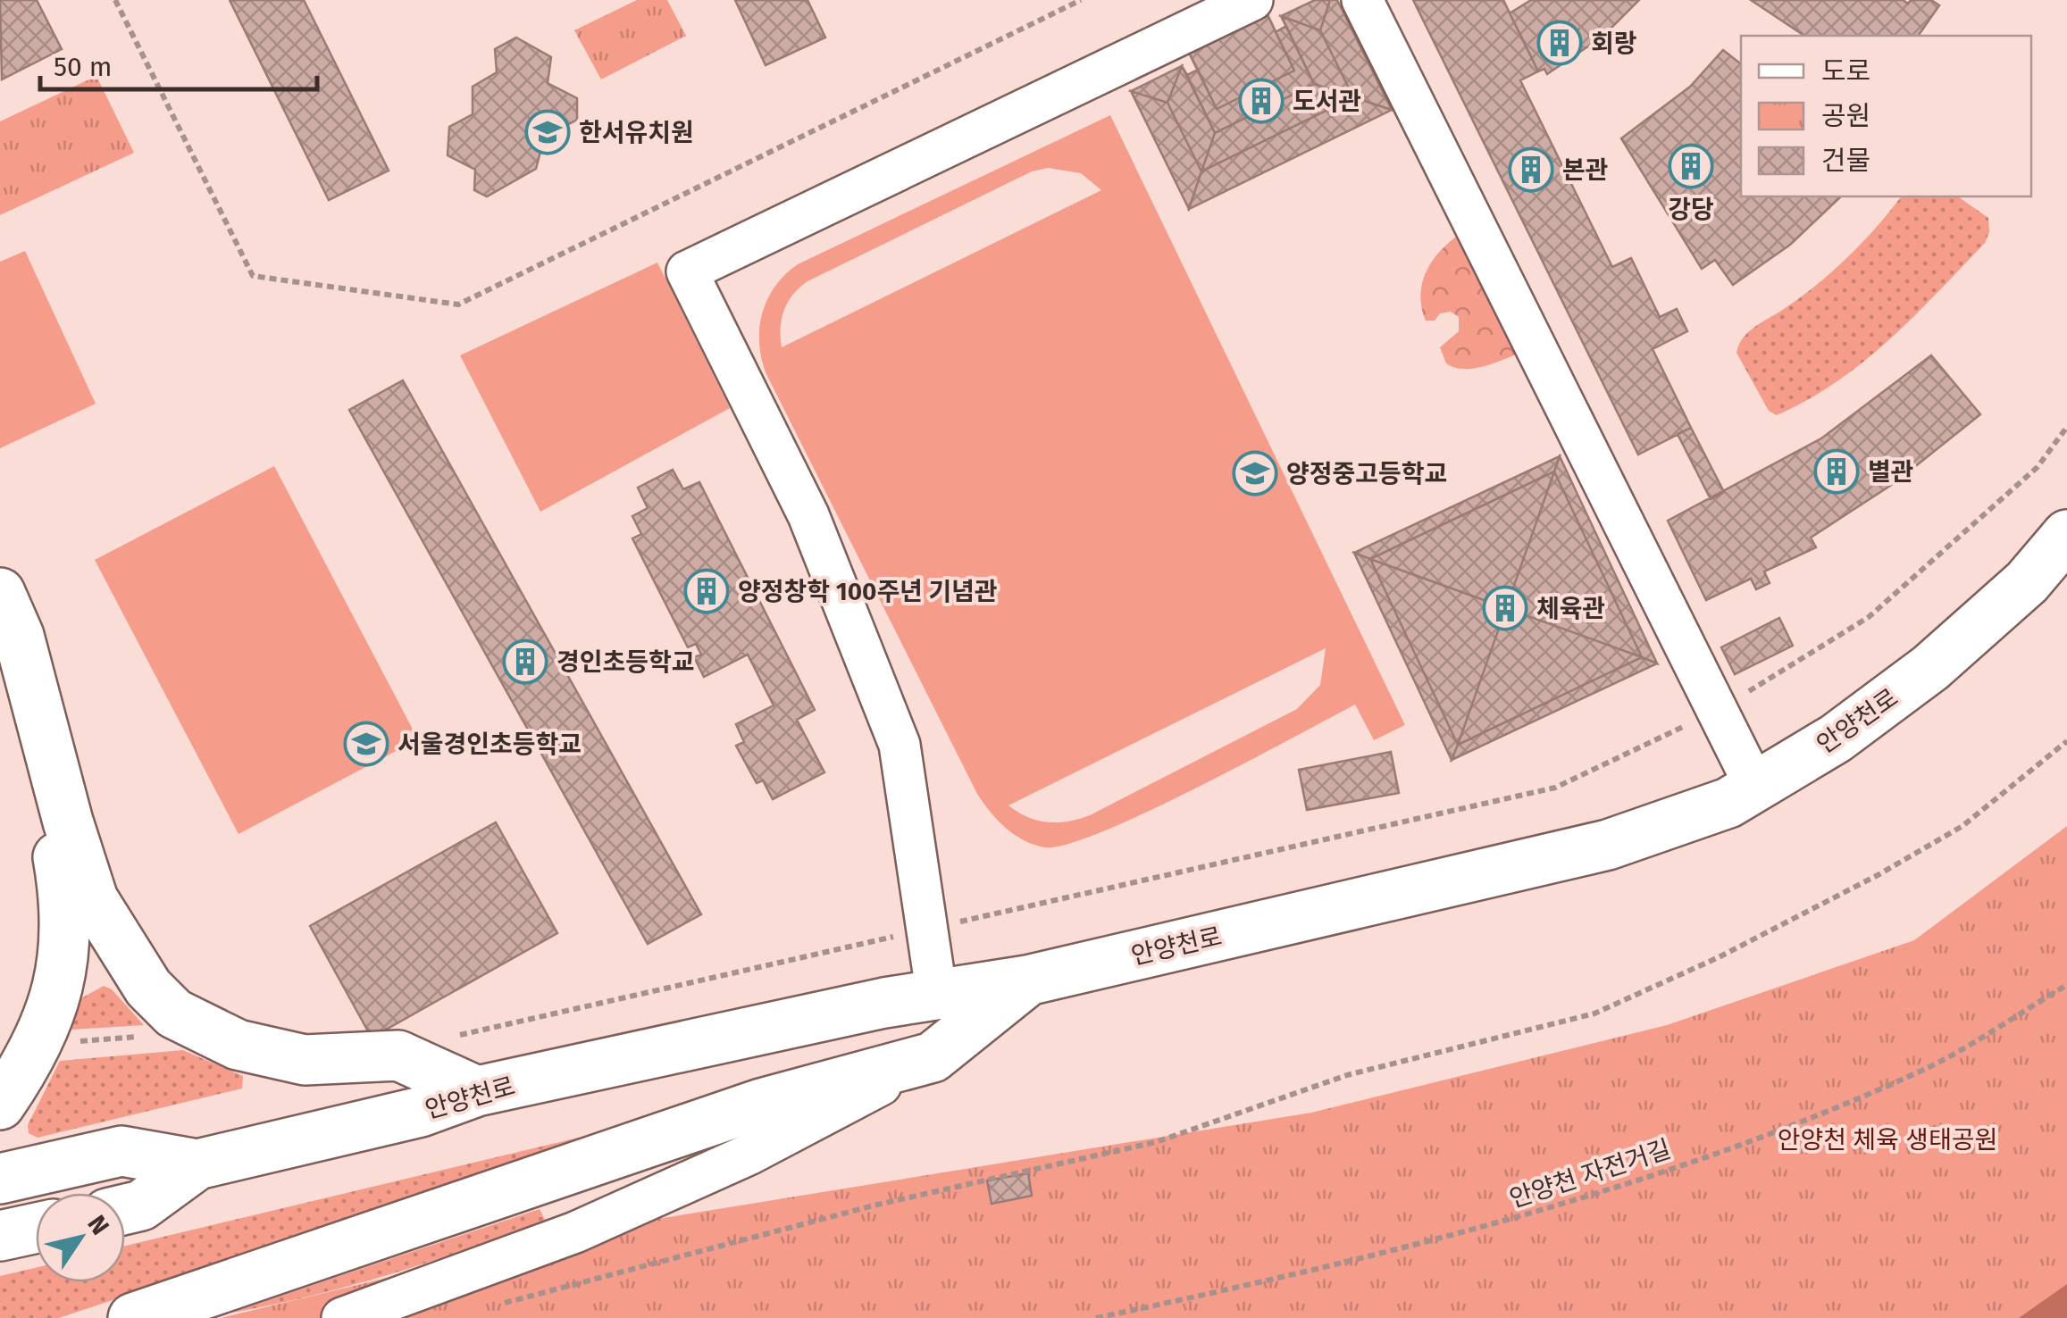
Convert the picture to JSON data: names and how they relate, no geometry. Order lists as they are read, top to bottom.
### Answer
{
  "streets": {
    "main road": ["안양천로"],
    "path": ["안양천 자전거길"]
  },
  "parks": ["안양천 체육 생태공원"],
  "places": {
    "building": [
      "회랑",
      "도서관",
      "강당",
      "본관",
      "별관",
      "양정창학 100주년 기념관",
      "체육관",
      "경인초등학교"
    ],
    "school or university": ["한서유치원", "양정중고등학교", "서울경인초등학교"]
  },
  "legend": ["도로", "공원", "건물"],
  "scale_bar": "50 m",
  "north": "top right"
}
